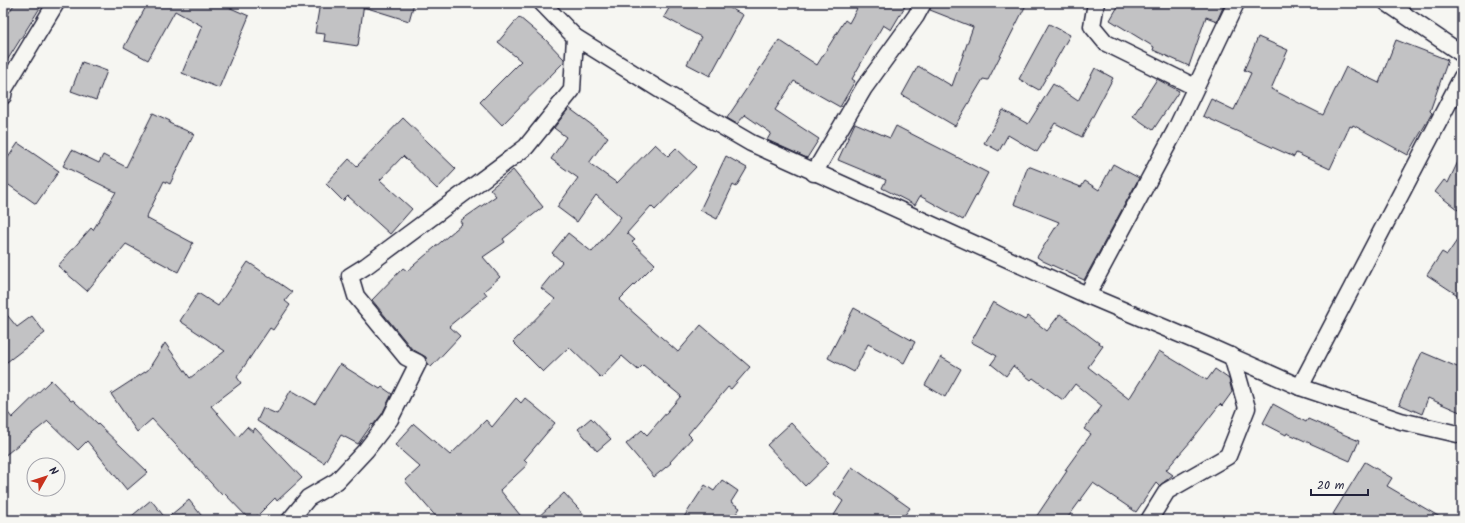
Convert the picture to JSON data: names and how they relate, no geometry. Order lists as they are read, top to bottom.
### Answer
{
  "scale_bar": "20 m",
  "north": "top right"
}
